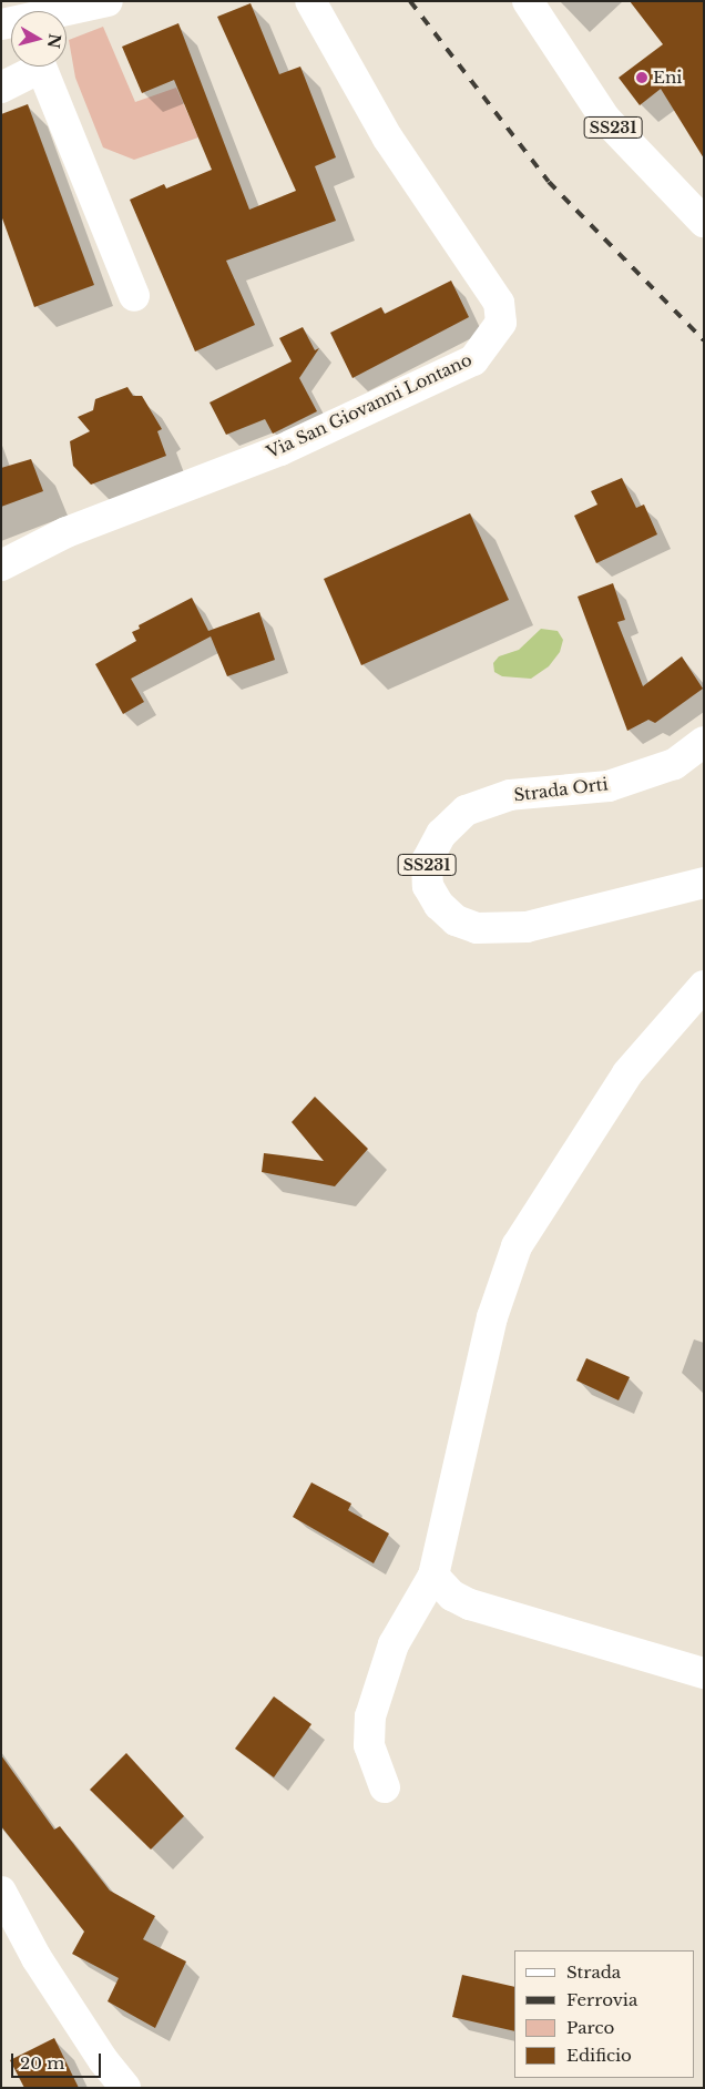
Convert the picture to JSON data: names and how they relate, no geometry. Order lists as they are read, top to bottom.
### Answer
{
  "streets": {
    "street": ["SS231", "Via San Giovanni Lontano", "Strada Orti"]
  },
  "places": ["Eni"],
  "legend": [
    "Strada",
    "Ferrovia",
    "Parco",
    "Edificio"
  ],
  "scale_bar": "20 m",
  "north": "right"
}
